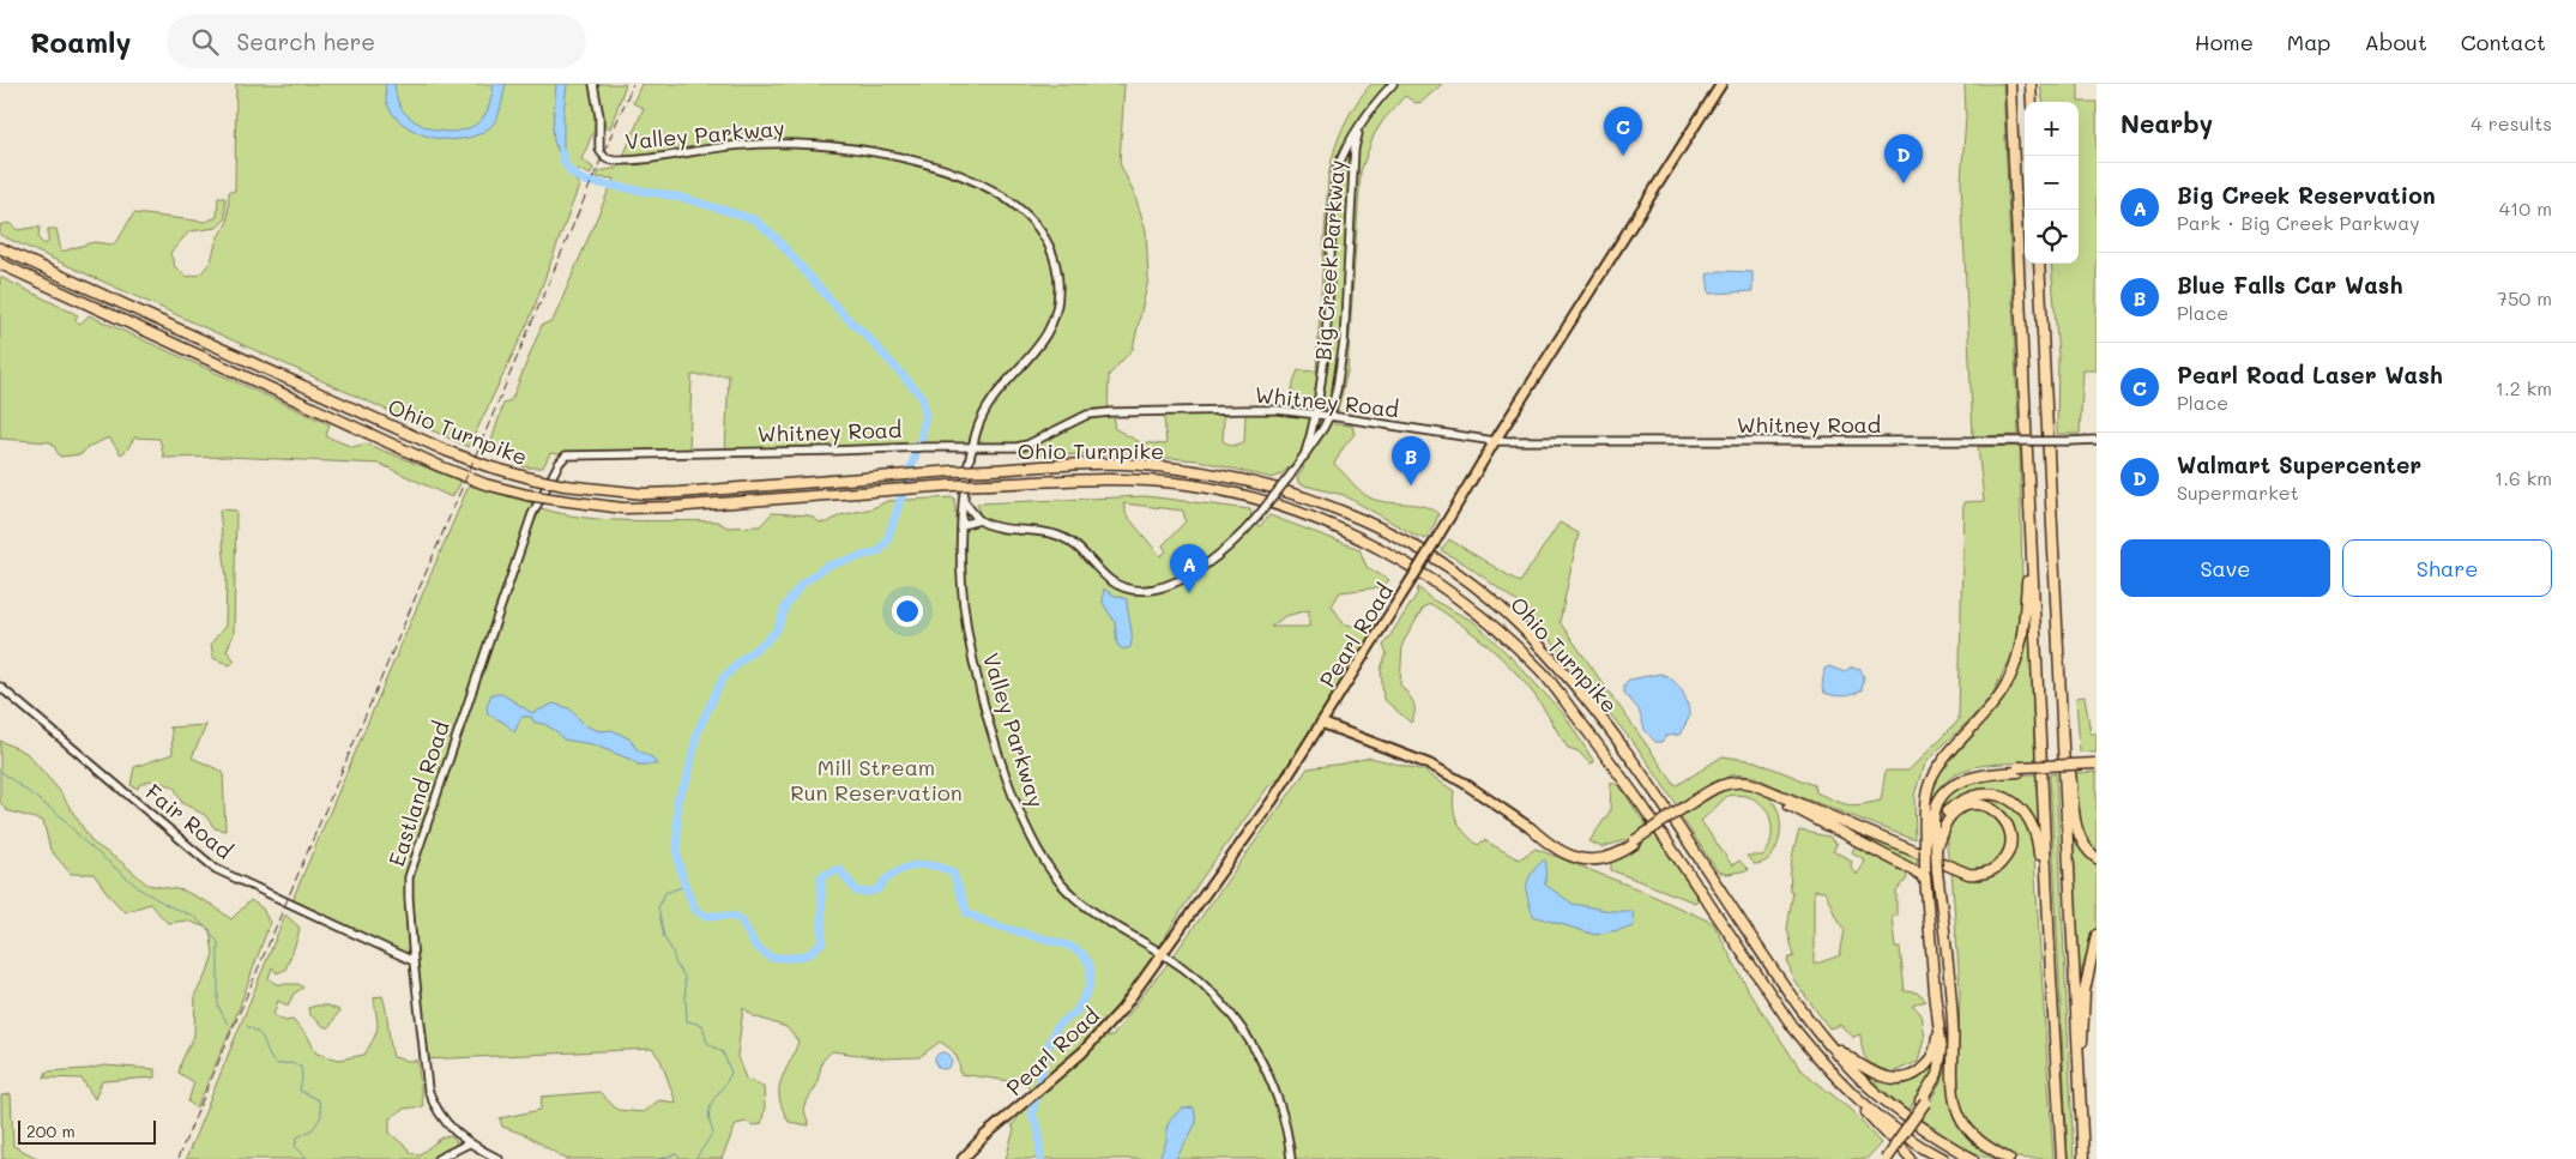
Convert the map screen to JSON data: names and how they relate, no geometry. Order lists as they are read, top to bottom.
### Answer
{
  "streets": {
    "highway": ["Ohio Turnpike"],
    "main road": ["Pearl Road"],
    "street": [
      "Valley Parkway",
      "Big Creek Parkway",
      "Whitney Road",
      "Eastland Road",
      "Fair Road"
    ]
  },
  "crossings": [
    ["Valley Parkway", "Whitney Road"],
    ["Valley Parkway", "Pearl Road"],
    ["Big Creek Parkway", "Whitney Road"],
    ["Whitney Road", "Pearl Road"],
    ["Whitney Road", "Eastland Road"],
    ["Eastland Road", "Fair Road"]
  ],
  "parks": ["Mill Stream Run Reservation"],
  "scale_bar": "200 m",
  "page": {
    "header": "Roamly",
    "search": "Search here",
    "nav": [
      "Home",
      "Map",
      "About",
      "Contact"
    ],
    "heading": ["Nearby", "4 results"],
    "map_buttons": ["+", "−"],
    "pins": [
      "C",
      "D",
      "B",
      "A"
    ],
    "list": [
      {
        "mark": "A",
        "name": "Big Creek Reservation",
        "note": "Park · Big Creek Parkway",
        "value": "410 m"
      },
      {
        "mark": "B",
        "name": "Blue Falls Car Wash",
        "note": "Place",
        "value": "750 m"
      },
      {
        "mark": "C",
        "name": "Pearl Road Laser Wash",
        "note": "Place",
        "value": "1.2 km"
      },
      {
        "mark": "D",
        "name": "Walmart Supercenter",
        "note": "Supermarket",
        "value": "1.6 km"
      }
    ],
    "buttons": ["Save", "Share"],
    "scale": "200 m"
  }
}
